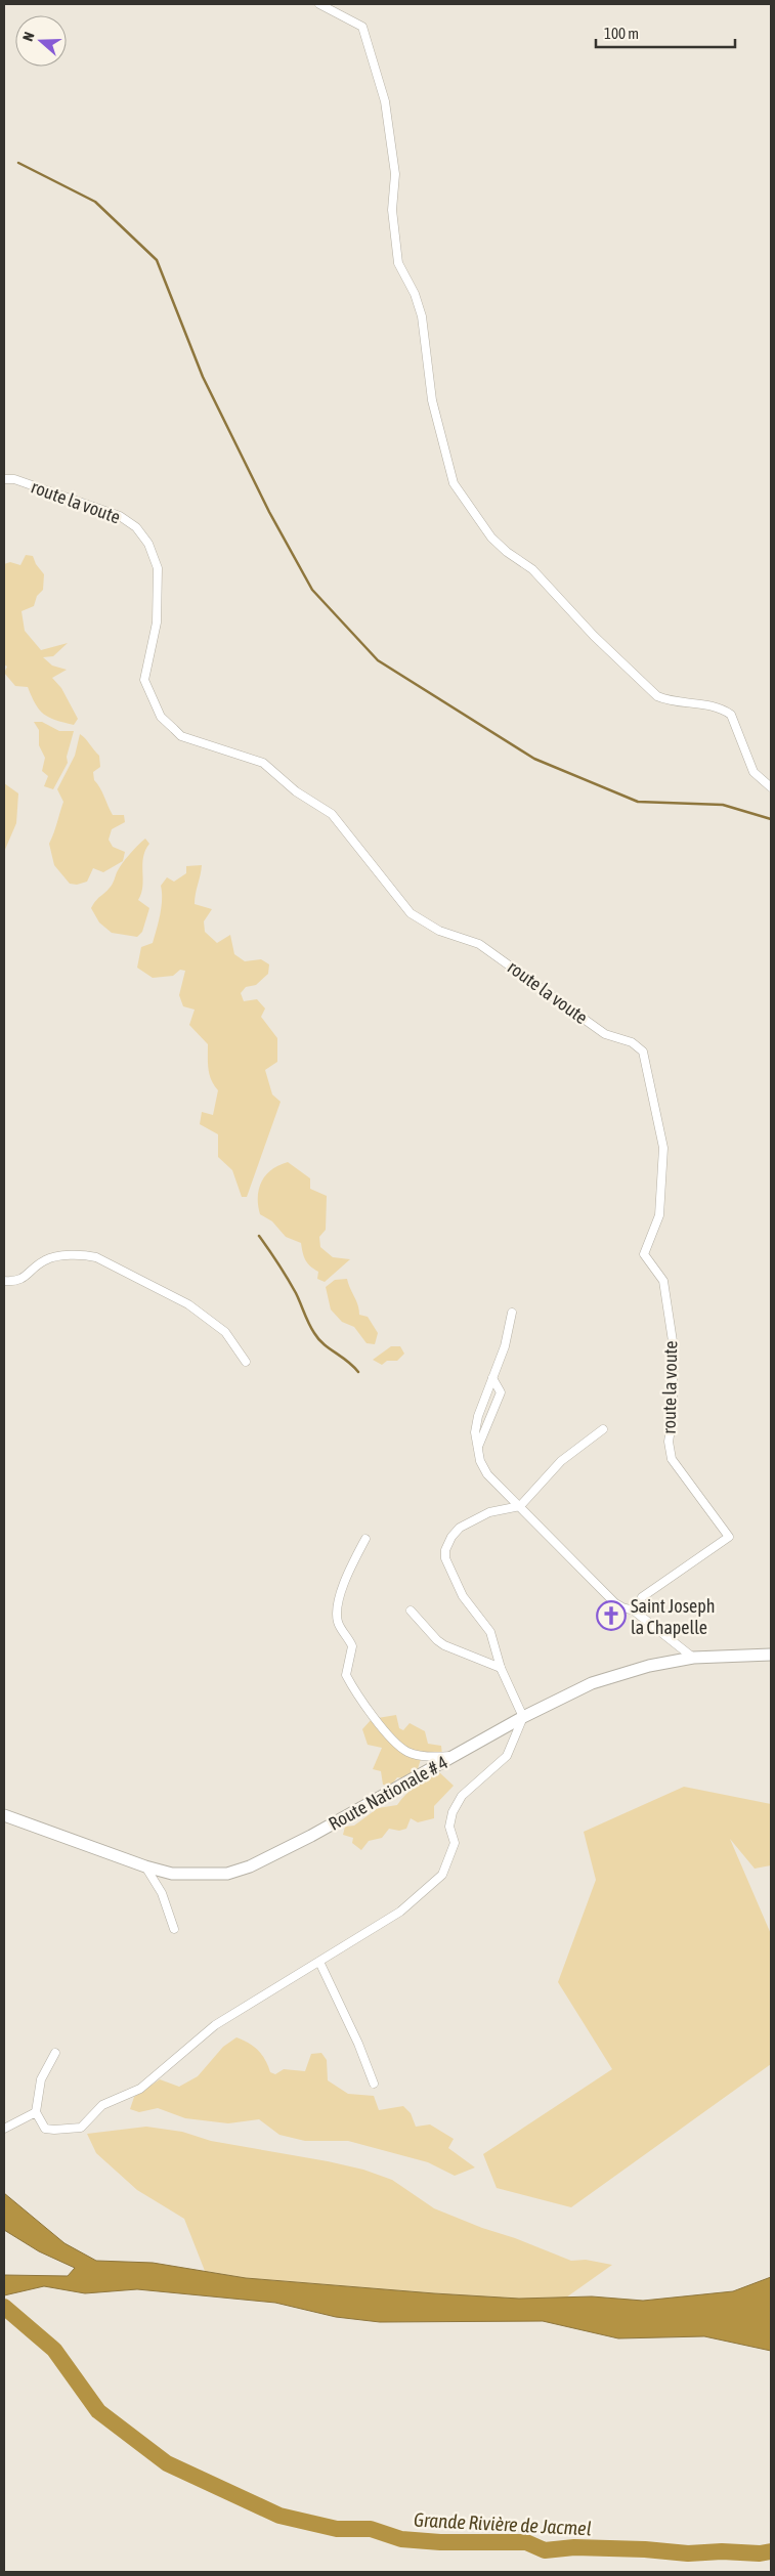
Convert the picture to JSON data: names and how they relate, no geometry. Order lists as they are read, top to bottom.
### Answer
{
  "streets": {
    "main road": ["Route Nationale # 4"],
    "street": ["route la voute"]
  },
  "water": ["Grande Rivière de Jacmel"],
  "places": {
    "church": ["Saint Joseph la Chapelle"]
  },
  "scale_bar": "100 m",
  "north": "left"
}
